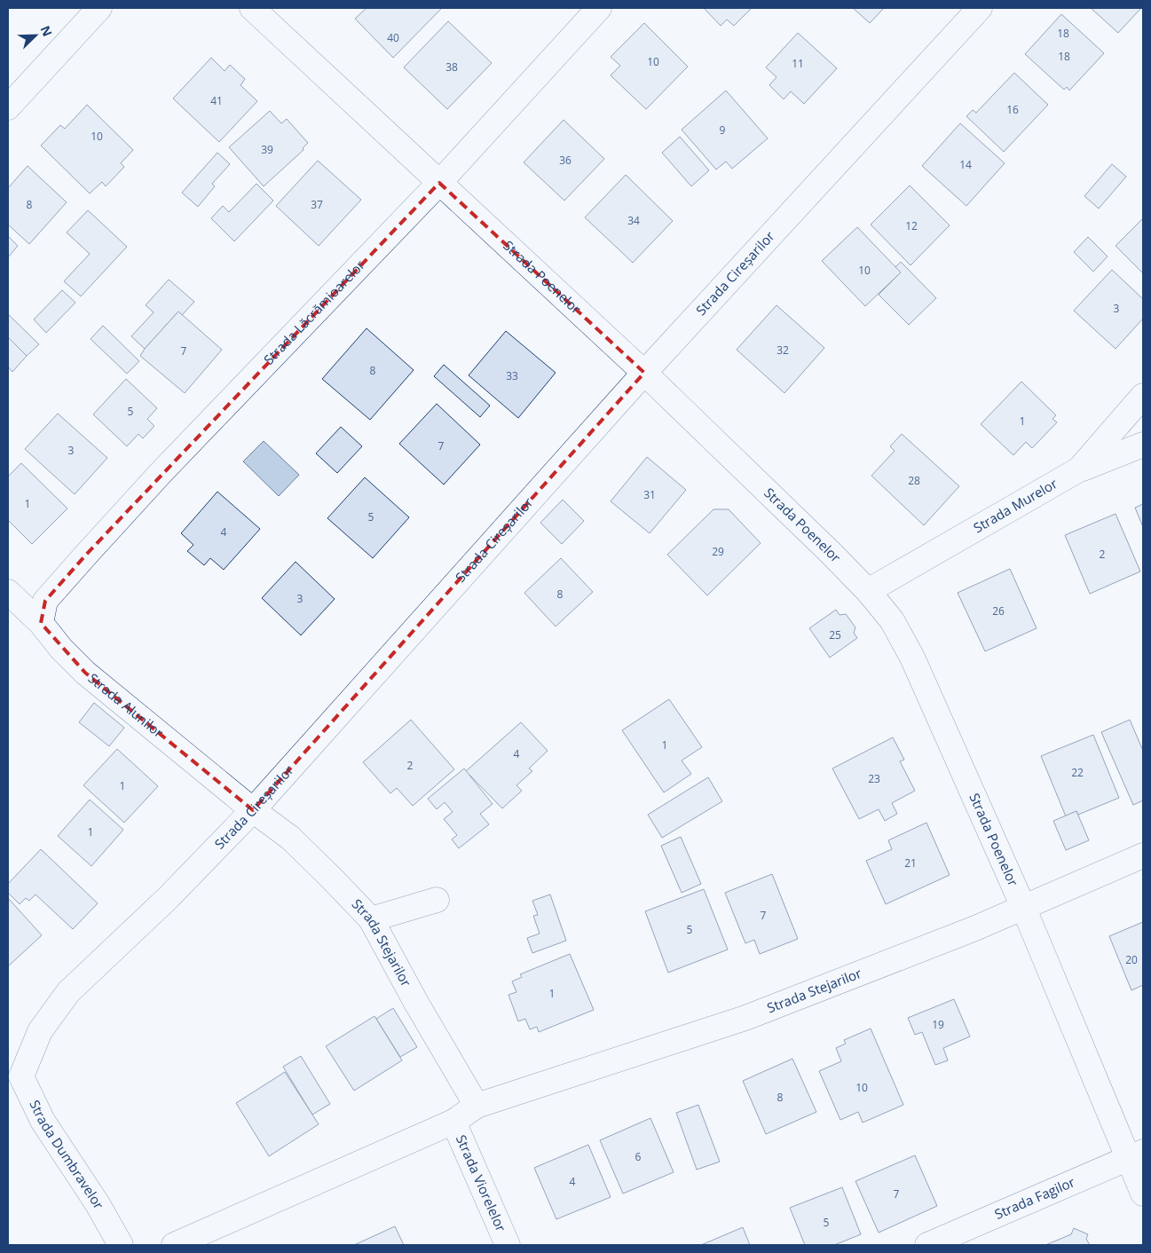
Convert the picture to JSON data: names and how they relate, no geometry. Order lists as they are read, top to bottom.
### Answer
{
  "streets": {
    "street": [
      "Strada Cireșarilor",
      "Strada Poenelor",
      "Strada Lăcrămioarelor",
      "Strada Murelor",
      "Strada Alunilor",
      "Strada Stejarilor",
      "Strada Dumbravelor",
      "Strada Viorelelor",
      "Strada Fagilor"
    ]
  },
  "crossings": [
    ["Strada Cireșarilor", "Strada Poenelor"],
    ["Strada Cireșarilor", "Strada Alunilor"],
    ["Strada Cireșarilor", "Strada Stejarilor"],
    ["Strada Cireșarilor", "Strada Dumbravelor"],
    ["Strada Poenelor", "Strada Lăcrămioarelor"],
    ["Strada Poenelor", "Strada Murelor"],
    ["Strada Poenelor", "Strada Stejarilor"],
    ["Strada Poenelor", "Strada Fagilor"],
    ["Strada Lăcrămioarelor", "Strada Alunilor"],
    ["Strada Alunilor", "Strada Stejarilor"],
    ["Strada Stejarilor", "Strada Viorelelor"]
  ],
  "house_numbers": [
    "18",
    "40",
    "18",
    "10",
    "11",
    "38",
    "41",
    "16",
    "9",
    "10",
    "39",
    "36",
    "14",
    "8",
    "37",
    "34",
    "12",
    "10",
    "3",
    "32",
    "7",
    "8",
    "33",
    "5",
    "1",
    "7",
    "3",
    "28",
    "31",
    "1",
    "5",
    "4",
    "29",
    "2",
    "8",
    "3",
    "26",
    "25",
    "1",
    "4",
    "2",
    "22",
    "23",
    "1",
    "1",
    "21",
    "7",
    "5",
    "20",
    "1",
    "19",
    "10",
    "8",
    "6",
    "4",
    "7",
    "5"
  ],
  "north": "top right"
}
